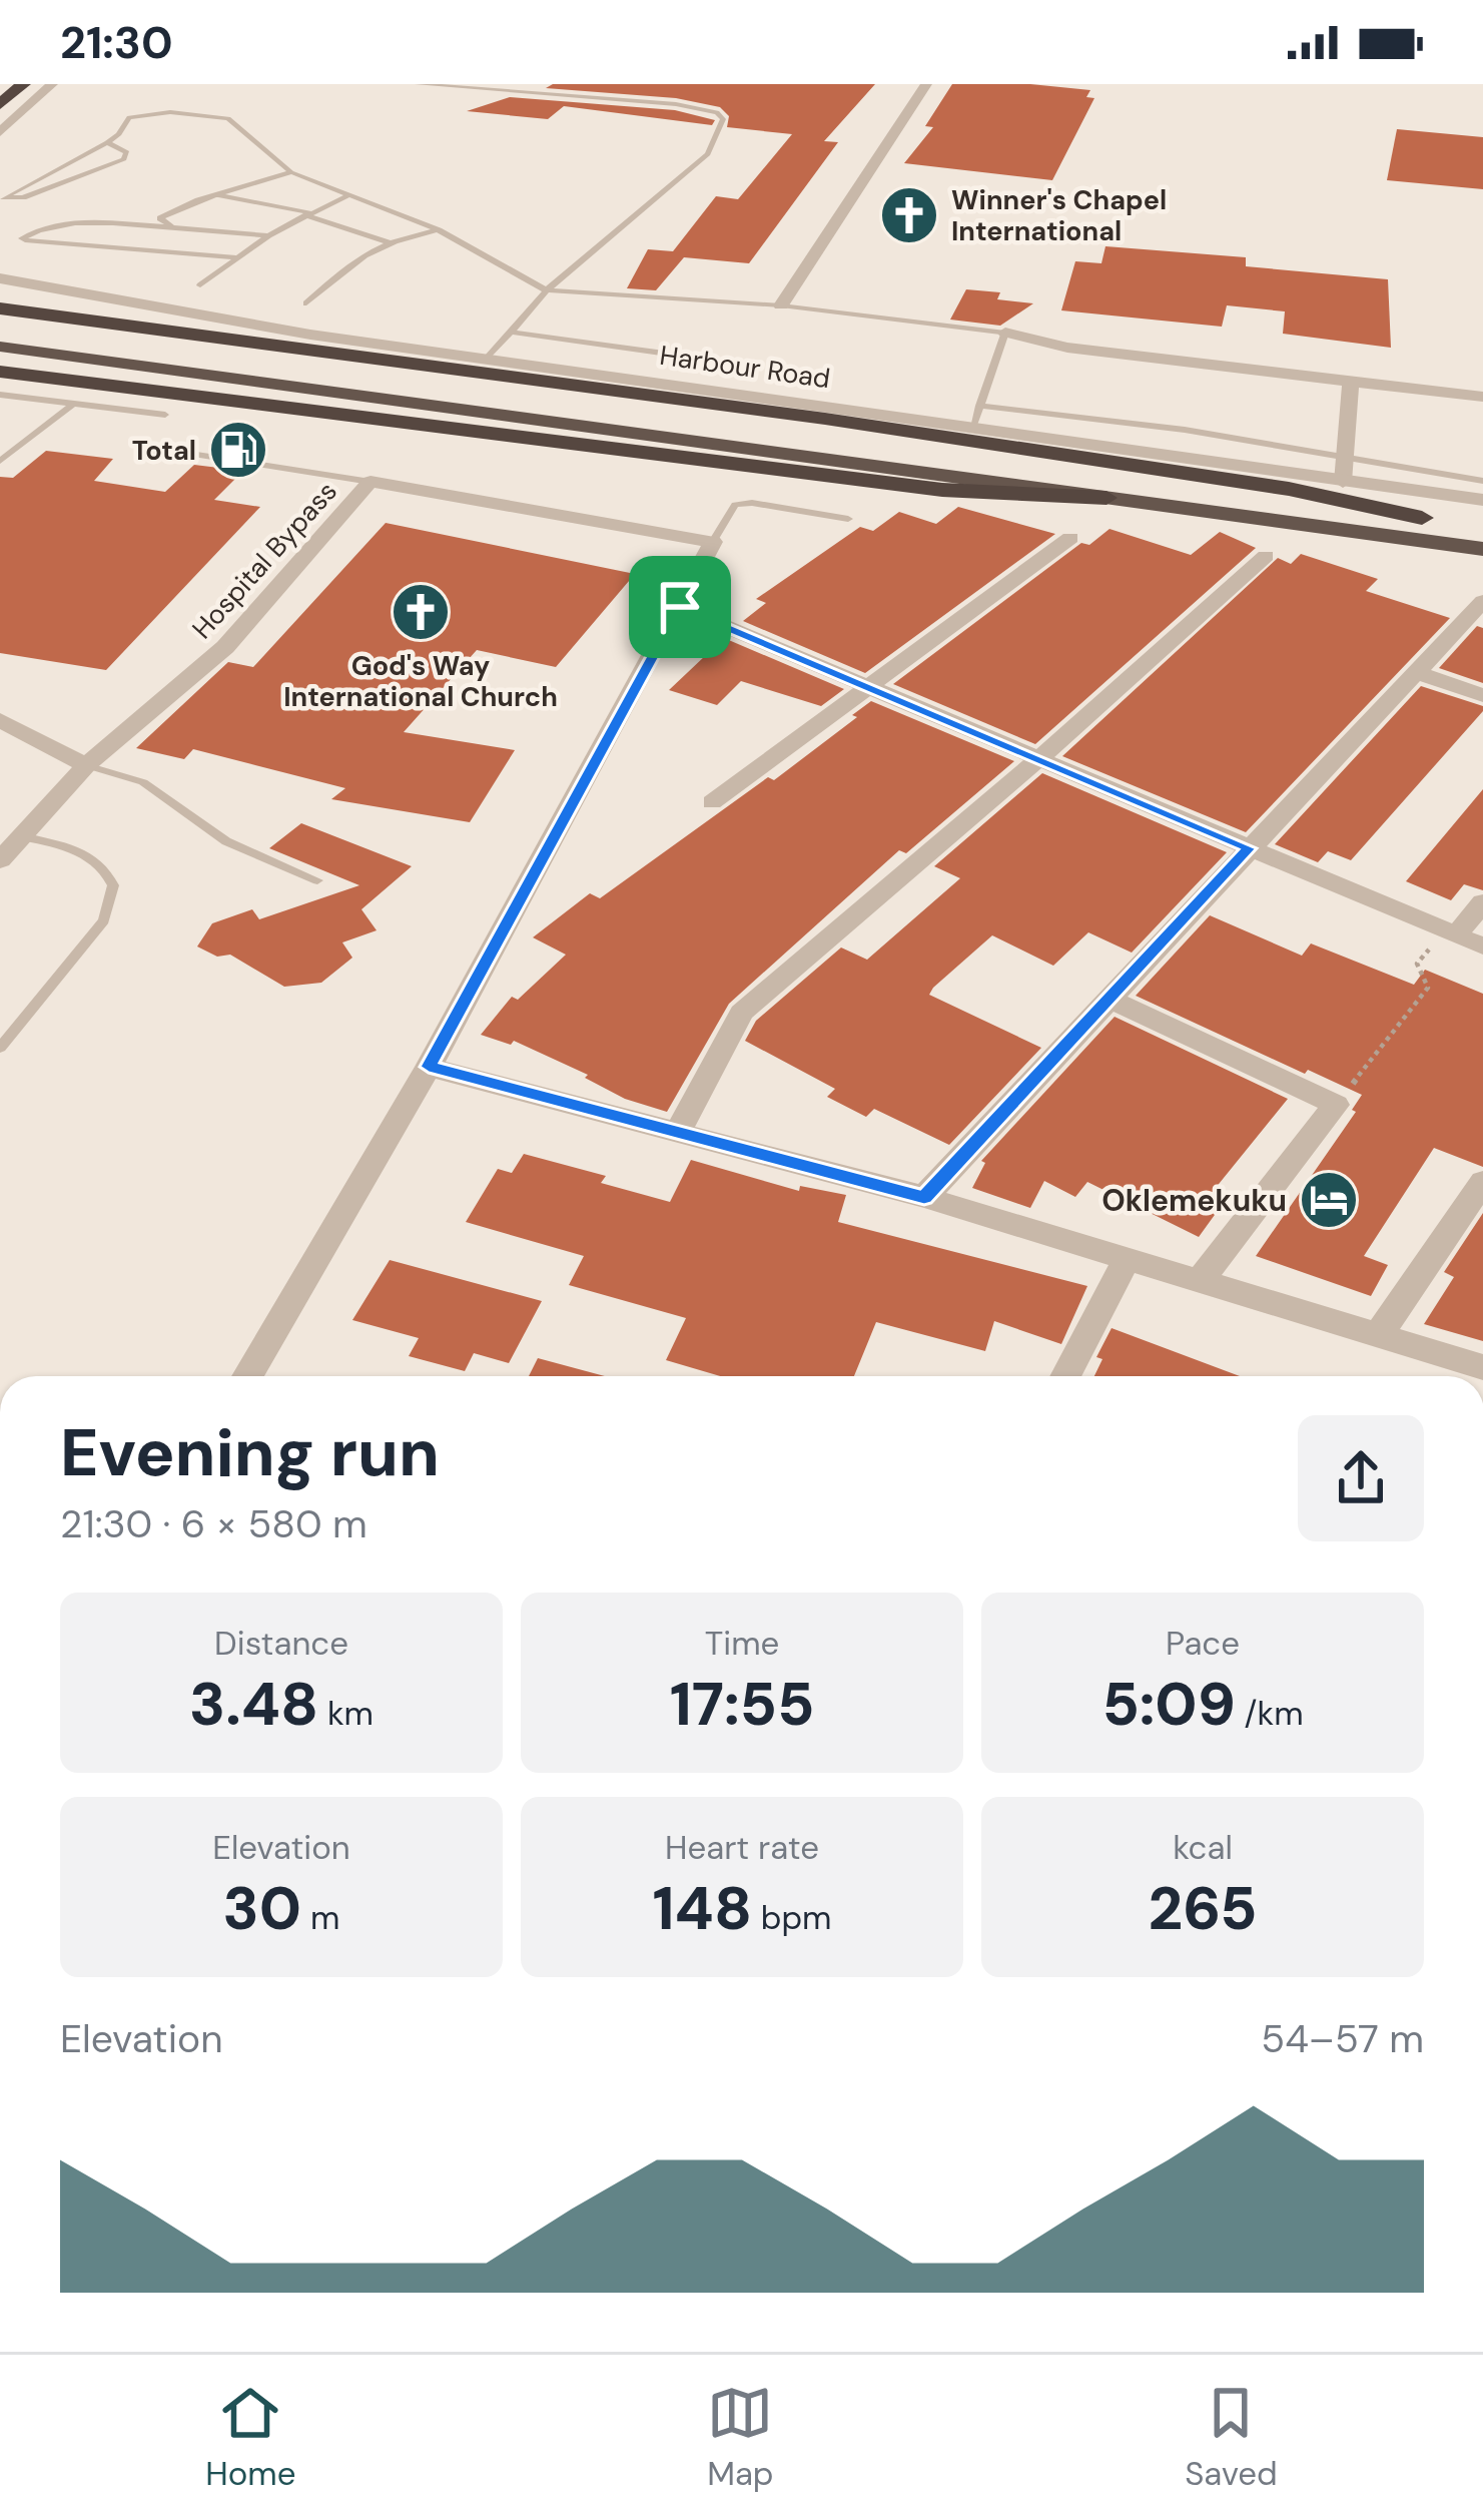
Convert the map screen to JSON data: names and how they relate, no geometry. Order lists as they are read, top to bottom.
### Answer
{
  "streets": {
    "highway": ["Harbour Road"],
    "street": ["Hospital Bypass"]
  },
  "places": {
    "church": ["Winner's Chapel International", "God's Way International Church"],
    "fuel station": ["Total"],
    "hotel": ["Oklemekuku"]
  },
  "page": {
    "status": "21:30",
    "heading": ["Evening run", "21:30 · 6 × 580 m"],
    "stats": [
      ["Distance", "3.48 km"],
      ["Time", "17:55"],
      ["Pace", "5:09 /km"],
      ["Elevation", "30 m"],
      ["Heart rate", "148 bpm"],
      ["kcal", "265"]
    ],
    "chart": ["Elevation", "54–57 m"],
    "tabs": ["Home", "Map", "Saved"]
  }
}
